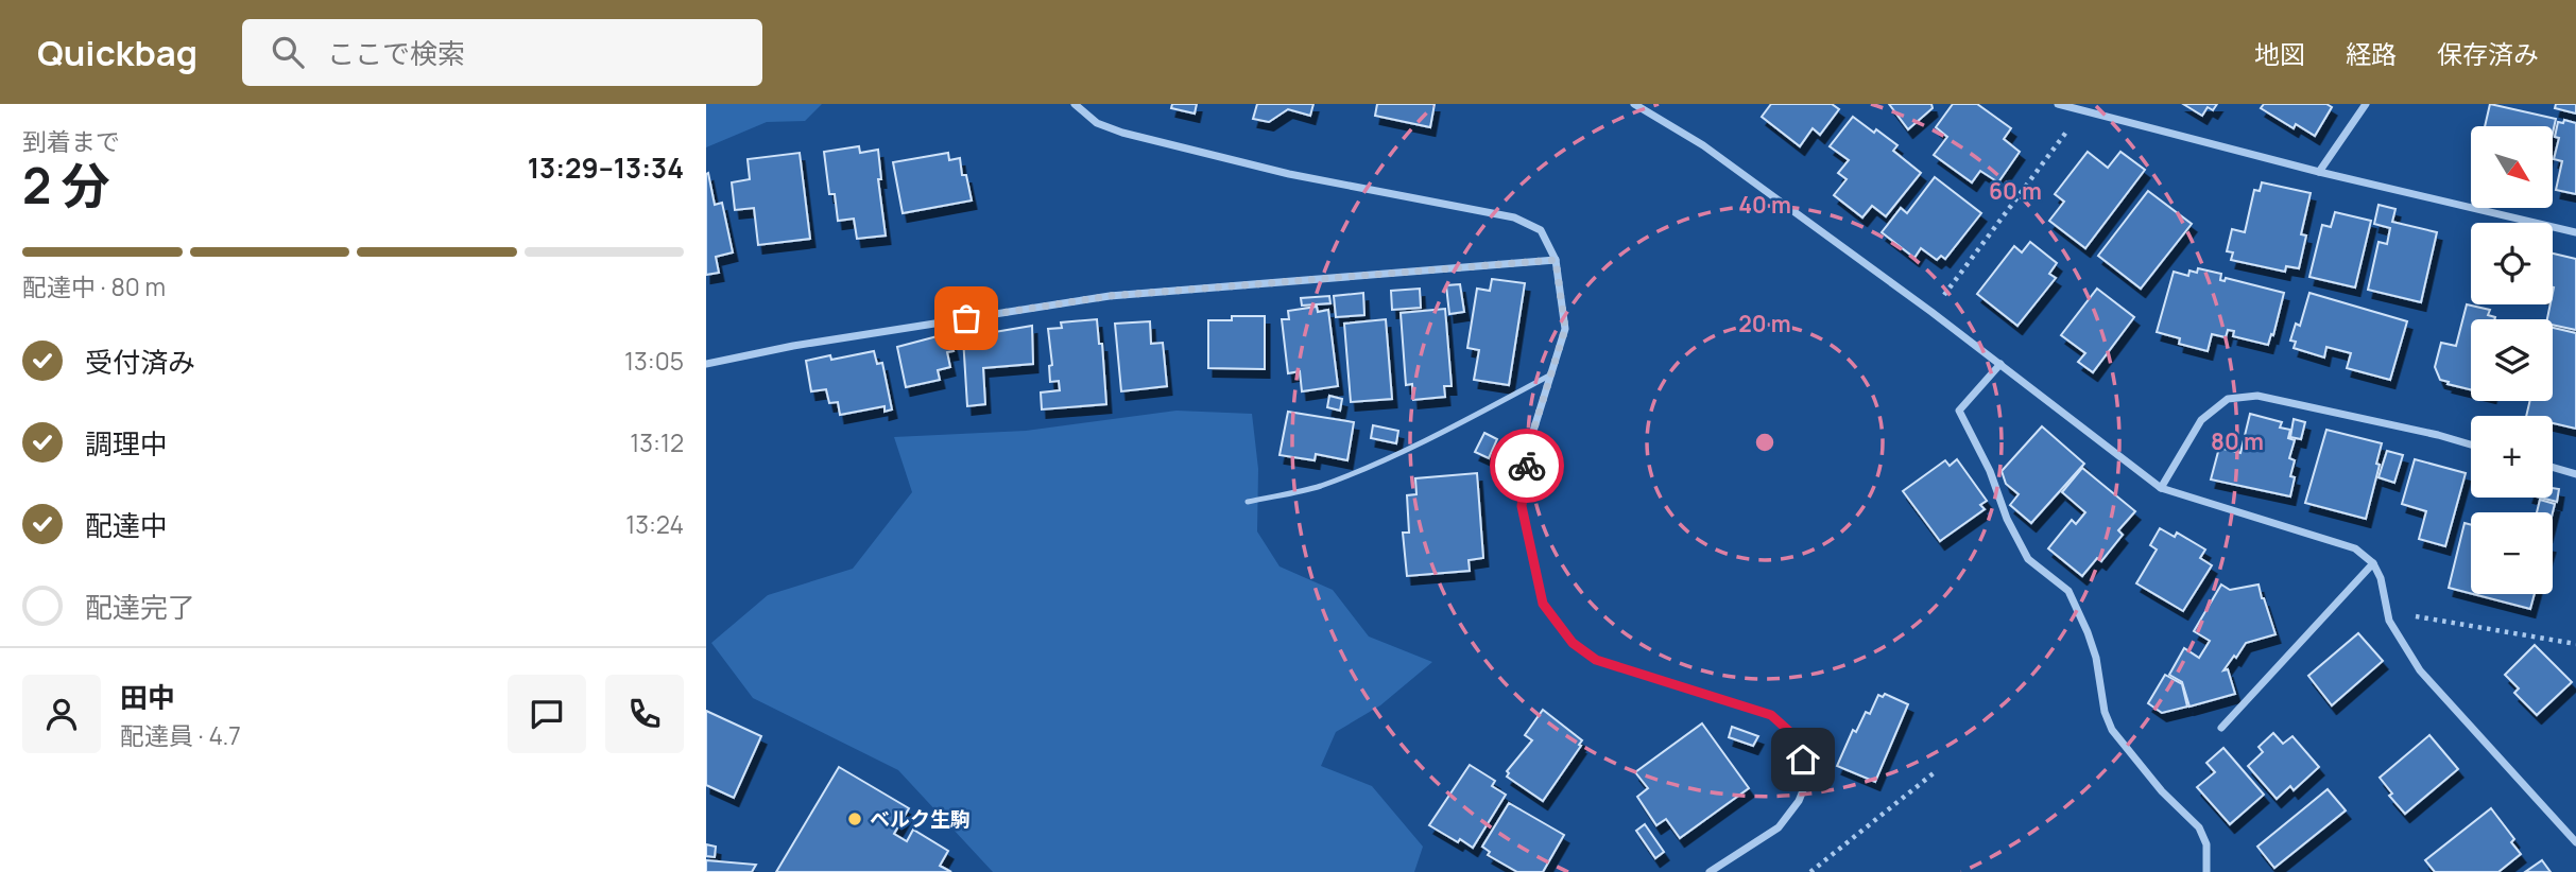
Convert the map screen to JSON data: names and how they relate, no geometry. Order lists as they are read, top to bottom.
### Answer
{
  "places": ["ベルク生駒"],
  "north": "bottom right",
  "page": {
    "header": "Quickbag",
    "search": "ここで検索",
    "nav": ["地図", "経路", "保存済み"],
    "heading": ["2 分", "到着まで", "13:29–13:34"],
    "panel": ["田中", "配達員 · 4.7"],
    "map_buttons": ["+", "−"],
    "bar": "配達中 · 80 m",
    "list": [
      ["受付済み", "13:05"],
      ["調理中", "13:12"],
      ["配達中", "13:24"],
      "配達完了"
    ]
  },
  "rings": [
    "60 m",
    "40 m",
    "20 m",
    "80 m"
  ]
}
